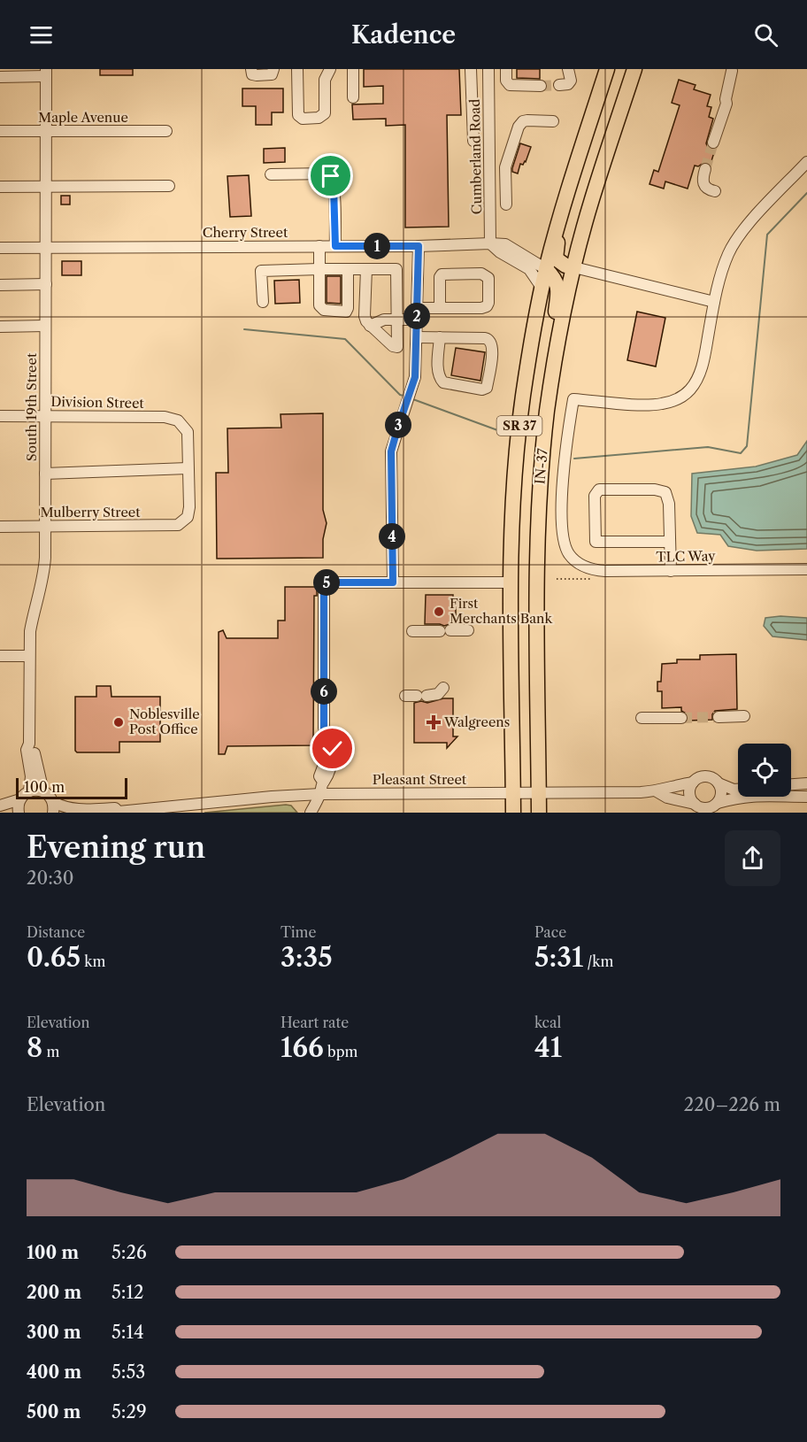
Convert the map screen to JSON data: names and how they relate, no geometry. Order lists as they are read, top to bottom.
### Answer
{
  "streets": {
    "highway": ["SR 37", "IN-37"],
    "street": [
      "Maple Avenue",
      "Cumberland Road",
      "Cherry Street",
      "Division Street",
      "South 19th Street",
      "Mulberry Street",
      "TLC Way",
      "Pleasant Street"
    ]
  },
  "crossings": [
    ["Maple Avenue", "South 19th Street"],
    ["Cumberland Road", "Cherry Street"],
    ["Cherry Street", "South 19th Street"],
    ["Cherry Street", "IN-37"],
    ["Division Street", "South 19th Street"],
    ["Division Street", "Mulberry Street"],
    ["South 19th Street", "Mulberry Street"],
    ["IN-37", "Pleasant Street"]
  ],
  "places": {
    "other": ["First Merchants Bank", "Noblesville Post Office"],
    "health": ["Walgreens"]
  },
  "scale_bar": "100 m",
  "page": {
    "header": "Kadence",
    "pins": [
      "1",
      "2",
      "3",
      "4",
      "5",
      "6"
    ],
    "scale": "100 m",
    "heading": ["Evening run", "20:30"],
    "stats": [
      ["Distance", "0.65 km"],
      ["Time", "3:35"],
      ["Pace", "5:31 /km"],
      ["Elevation", "8 m"],
      ["Heart rate", "166 bpm"],
      ["kcal", "41"]
    ],
    "chart": ["Elevation", "220–226 m"],
    "list": [
      {
        "name": "100 m",
        "note": "5:26"
      },
      {
        "name": "200 m",
        "note": "5:12"
      },
      {
        "name": "300 m",
        "note": "5:14"
      },
      {
        "name": "400 m",
        "note": "5:53"
      },
      {
        "name": "500 m",
        "note": "5:29"
      }
    ]
  }
}
